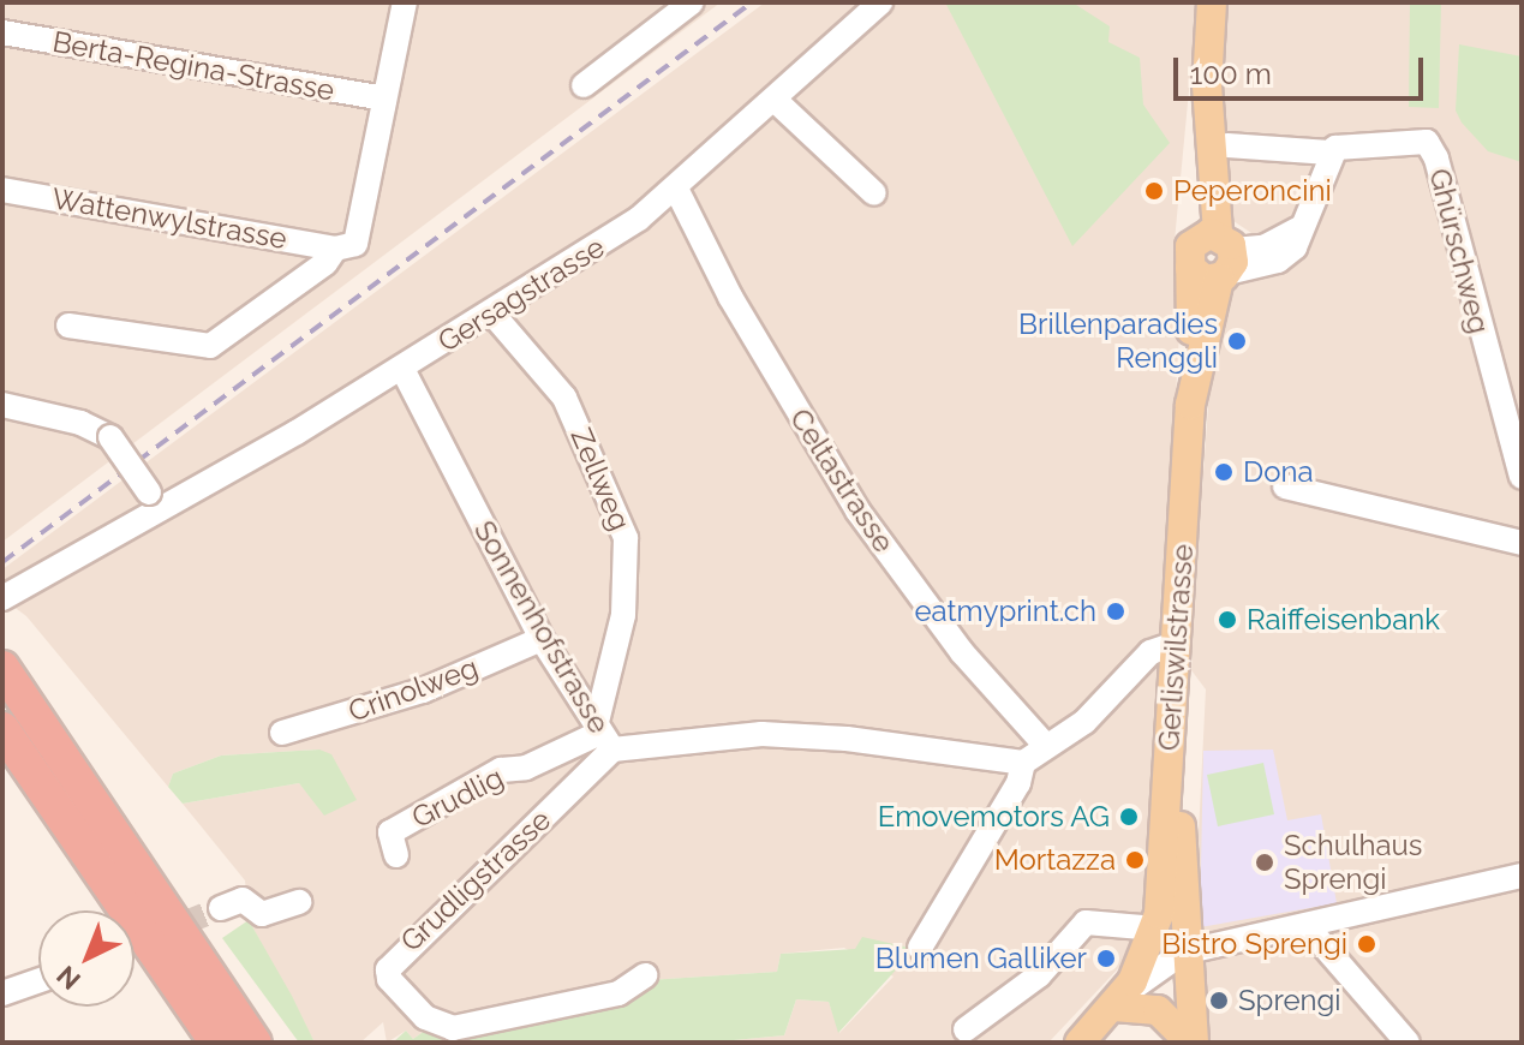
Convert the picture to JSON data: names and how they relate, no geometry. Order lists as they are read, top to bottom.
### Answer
{
  "streets": {
    "main road": ["Gerliswilstrasse"],
    "street": [
      "Berta-Regina-Strasse",
      "Wattenwylstrasse",
      "Ghürschweg",
      "Gersagstrasse",
      "Zellweg",
      "Celtastrasse",
      "Sonnenhofstrasse",
      "Crinolweg",
      "Grudlig",
      "Grudligstrasse"
    ]
  },
  "crossings": [
    ["Gersagstrasse", "Zellweg"],
    ["Gersagstrasse", "Celtastrasse"],
    ["Gersagstrasse", "Sonnenhofstrasse"],
    ["Zellweg", "Sonnenhofstrasse"],
    ["Zellweg", "Grudlig"],
    ["Zellweg", "Grudligstrasse"],
    ["Sonnenhofstrasse", "Crinolweg"],
    ["Sonnenhofstrasse", "Grudlig"],
    ["Sonnenhofstrasse", "Grudligstrasse"],
    ["Grudlig", "Grudligstrasse"]
  ],
  "places": [
    "Peperoncini",
    "Brillenparadies Renggli",
    "Dona",
    "eatmyprint.ch",
    "Raiffeisenbank",
    "Emovemotors AG",
    "Mortazza",
    "Schulhaus Sprengi",
    "Bistro Sprengi",
    "Blumen Galliker",
    "Sprengi"
  ],
  "scale_bar": "100 m",
  "north": "bottom left"
}
